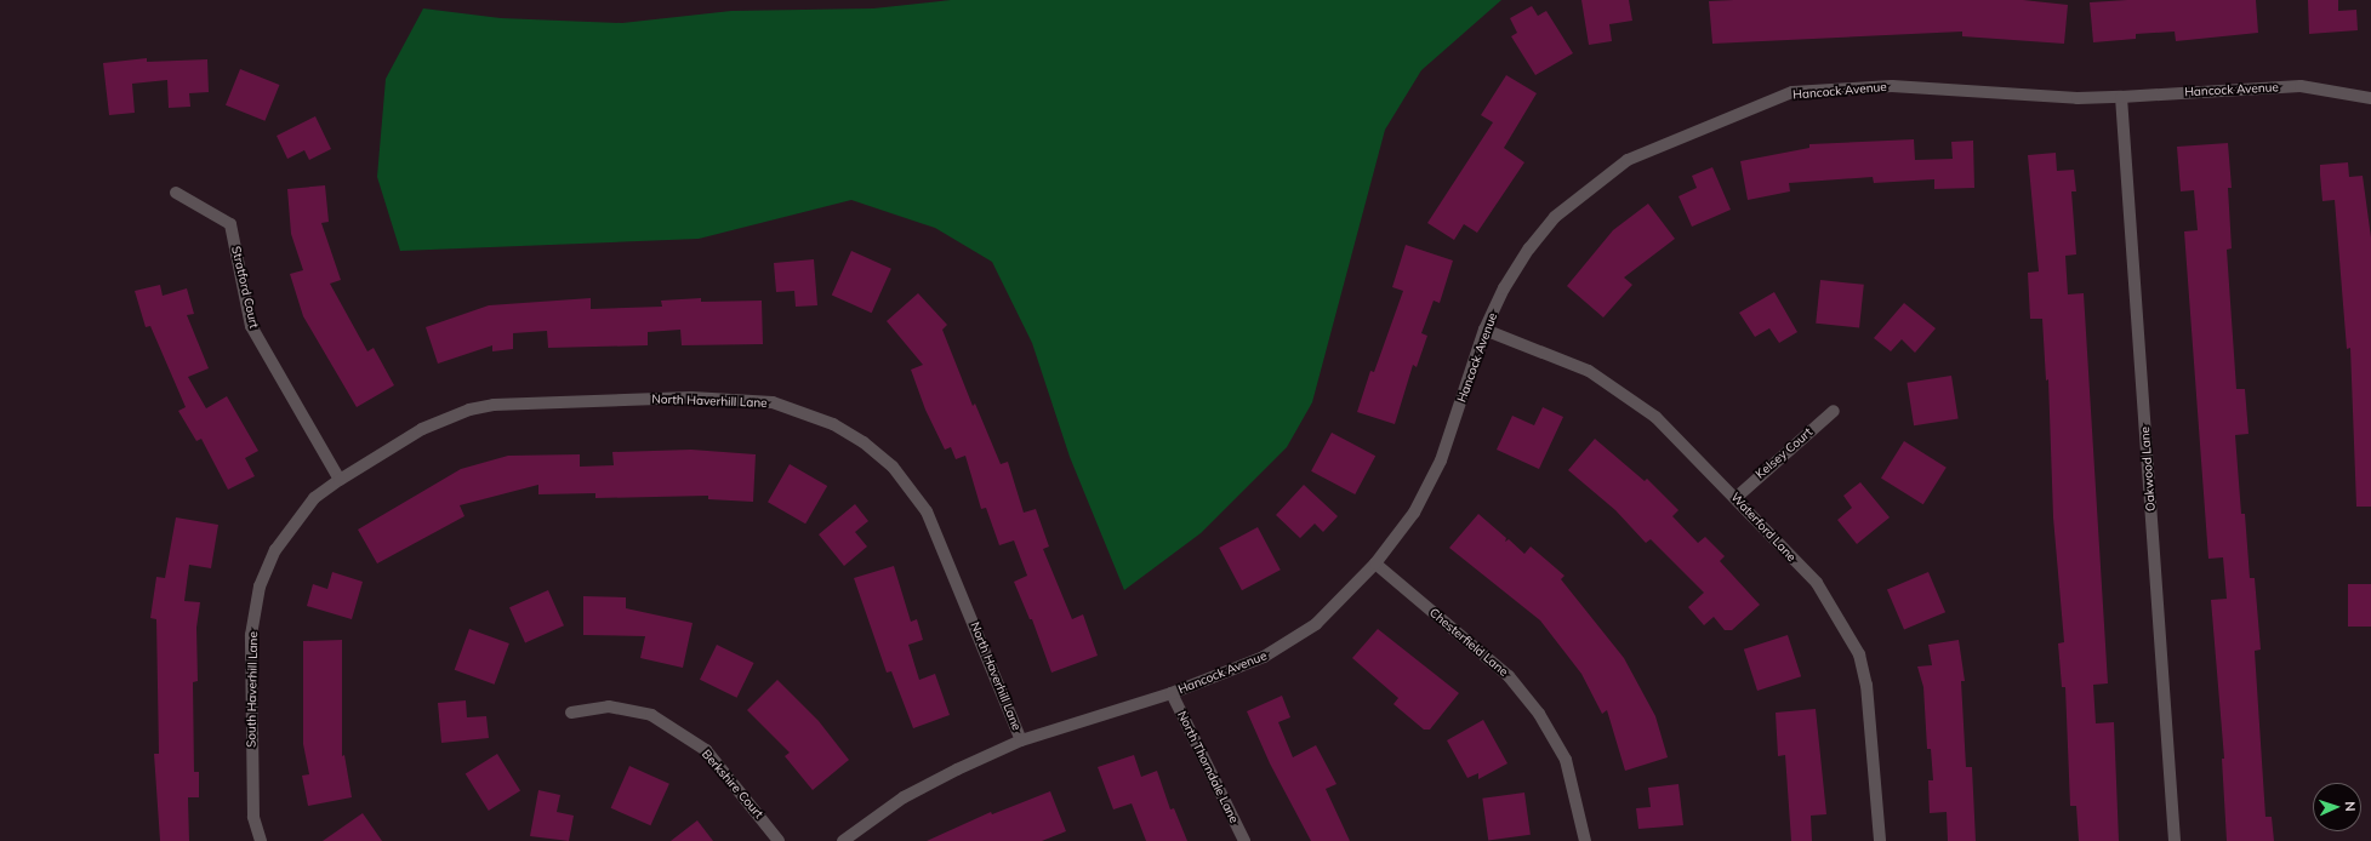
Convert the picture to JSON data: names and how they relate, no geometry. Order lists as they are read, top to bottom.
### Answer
{
  "streets": {
    "street": [
      "Hancock Avenue",
      "Stratford Court",
      "North Haverhill Lane",
      "Kelsey Court",
      "Oakwood Lane",
      "Waterford Lane",
      "Chesterfield Lane",
      "South Haverhill Lane",
      "North Thorndale Lane",
      "Berkshire Court"
    ]
  },
  "crossings": [
    ["Hancock Avenue", "North Haverhill Lane"],
    ["Hancock Avenue", "Oakwood Lane"],
    ["Hancock Avenue", "Waterford Lane"],
    ["Hancock Avenue", "Chesterfield Lane"],
    ["Hancock Avenue", "North Thorndale Lane"],
    ["Stratford Court", "North Haverhill Lane"],
    ["Stratford Court", "South Haverhill Lane"],
    ["North Haverhill Lane", "South Haverhill Lane"],
    ["Kelsey Court", "Waterford Lane"]
  ],
  "north": "right"
}
